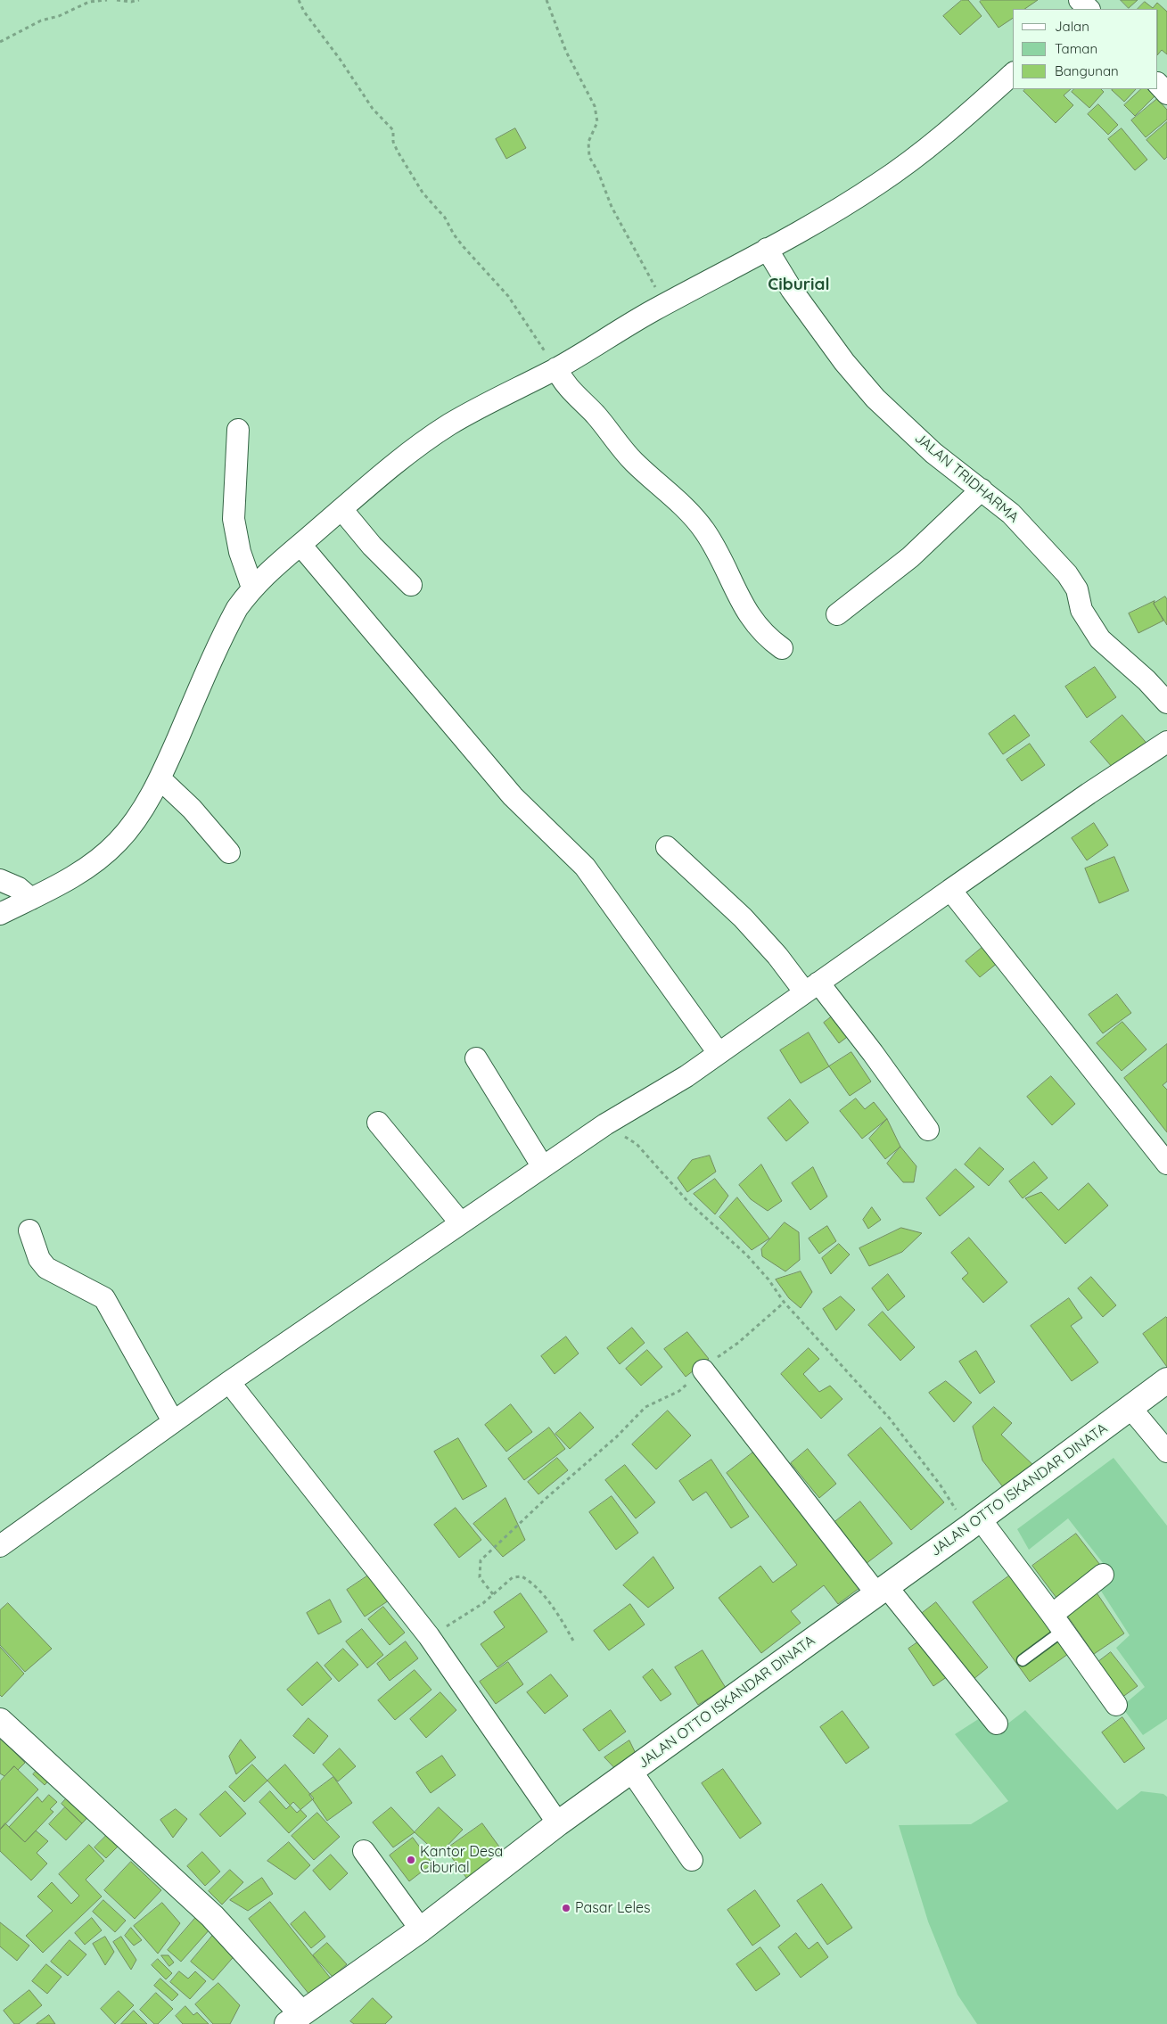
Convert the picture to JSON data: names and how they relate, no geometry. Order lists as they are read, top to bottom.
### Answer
{
  "streets": {
    "main road": ["JALAN OTTO ISKANDAR DINATA"],
    "street": ["JALAN TRIDHARMA"]
  },
  "districts": ["Ciburial"],
  "places": ["Kantor Desa Ciburial", "Pasar Leles"],
  "legend": ["Jalan", "Taman", "Bangunan"]
}
